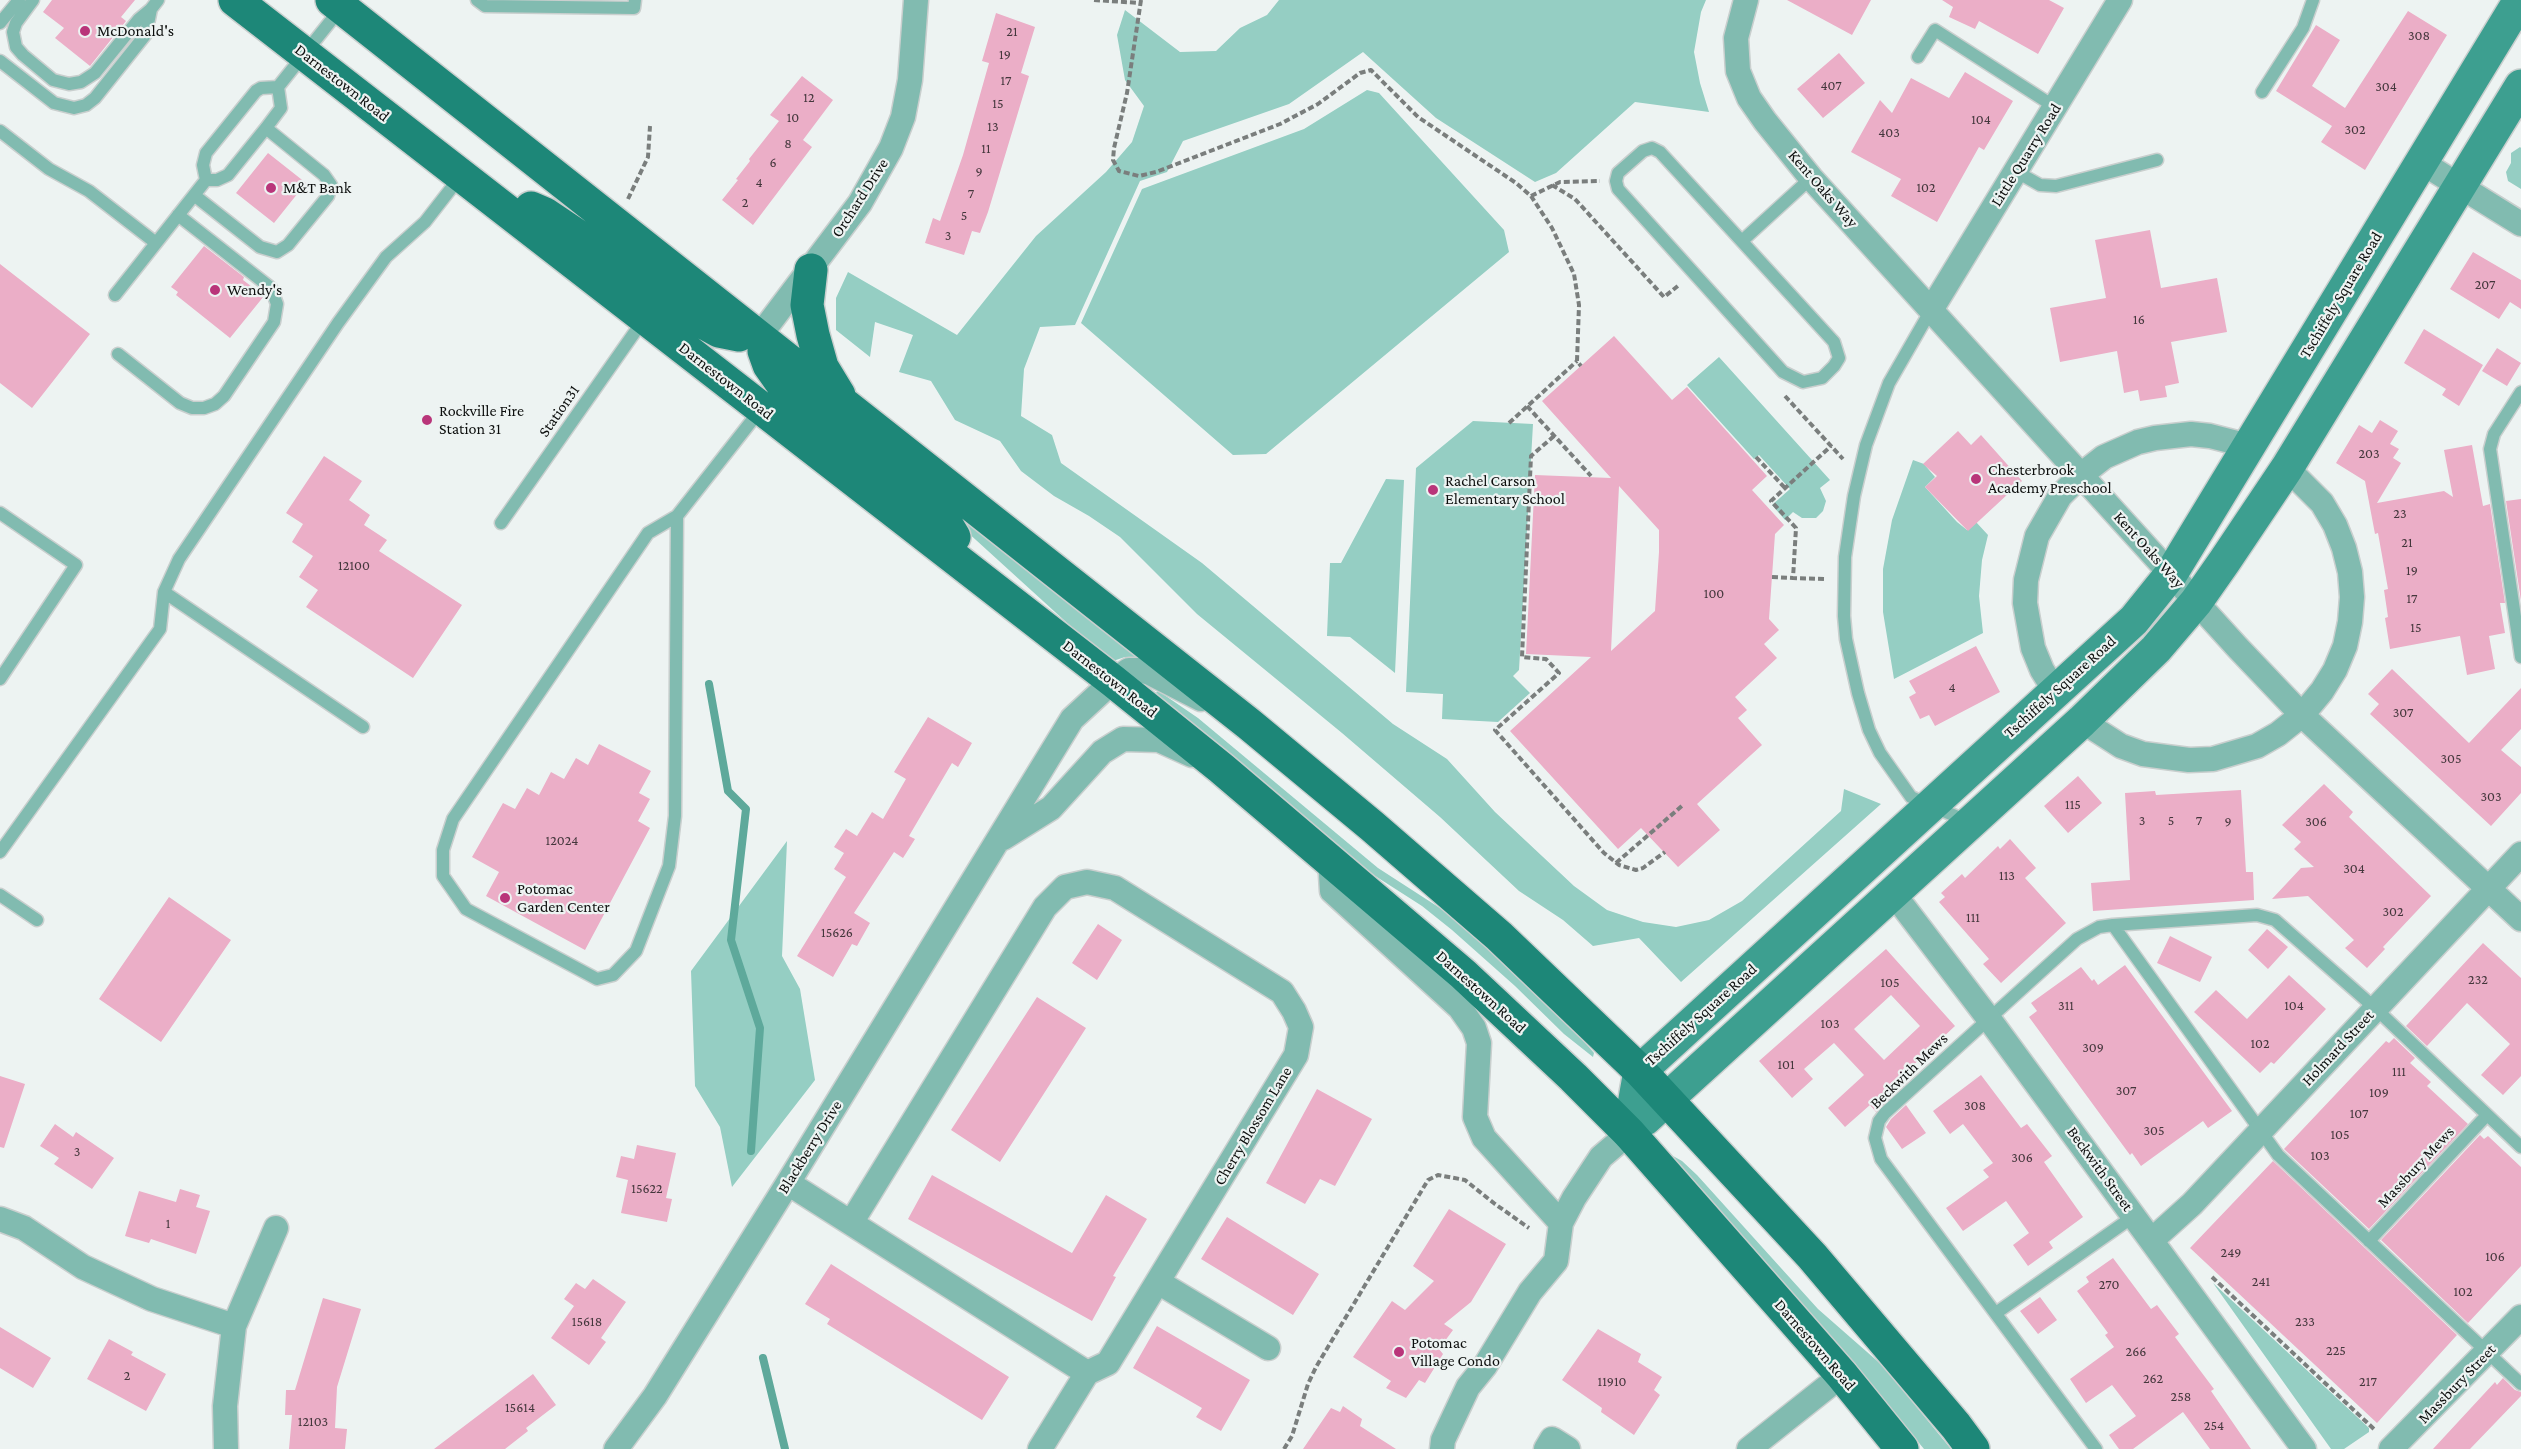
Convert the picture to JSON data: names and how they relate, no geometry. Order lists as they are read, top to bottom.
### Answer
{
  "streets": {
    "main road": ["Darnestown Road"],
    "street": [
      "Little Quarry Road",
      "Kent Oaks Way",
      "Orchard Drive",
      "Tschiffely Square Road",
      "Holmard Street",
      "Cherry Blossom Lane",
      "Blackberry Drive",
      "Beckwith Street",
      "Massbury Street"
    ],
    "lane": ["Station31", "Beckwith Mews", "Massbury Mews"]
  },
  "crossings": [
    ["Darnestown Road", "Tschiffely Square Road"],
    ["Darnestown Road", "Station31"],
    ["Darnestown Road", "Blackberry Drive"],
    ["Little Quarry Road", "Kent Oaks Way"],
    ["Kent Oaks Way", "Tschiffely Square Road"],
    ["Kent Oaks Way", "Holmard Street"],
    ["Holmard Street", "Beckwith Mews"],
    ["Holmard Street", "Beckwith Street"],
    ["Beckwith Mews", "Beckwith Street"]
  ],
  "places": [
    "McDonald's",
    "M&T Bank",
    "Wendy's",
    "Rockville Fire Station 31",
    "Chesterbrook Academy Preschool",
    "Rachel Carson Elementary School",
    "Potomac Garden Center",
    "Potomac Village Condo"
  ],
  "house_numbers": [
    "21",
    "308",
    "19",
    "17",
    "407",
    "304",
    "12",
    "15",
    "10",
    "104",
    "13",
    "302",
    "403",
    "8",
    "11",
    "6",
    "9",
    "4",
    "102",
    "7",
    "2",
    "5",
    "3",
    "207",
    "16",
    "203",
    "23",
    "21",
    "12100",
    "19",
    "100",
    "17",
    "15",
    "4",
    "307",
    "305",
    "303",
    "115",
    "3",
    "5",
    "7",
    "9",
    "306",
    "12024",
    "304",
    "113",
    "302",
    "111",
    "15626",
    "232",
    "105",
    "311",
    "104",
    "103",
    "102",
    "309",
    "101",
    "111",
    "307",
    "109",
    "308",
    "107",
    "305",
    "105",
    "3",
    "103",
    "306",
    "15622",
    "1",
    "249",
    "106",
    "241",
    "270",
    "102",
    "15618",
    "233",
    "225",
    "266",
    "2",
    "262",
    "11910",
    "217",
    "258",
    "15614",
    "12103",
    "254"
  ]
}
